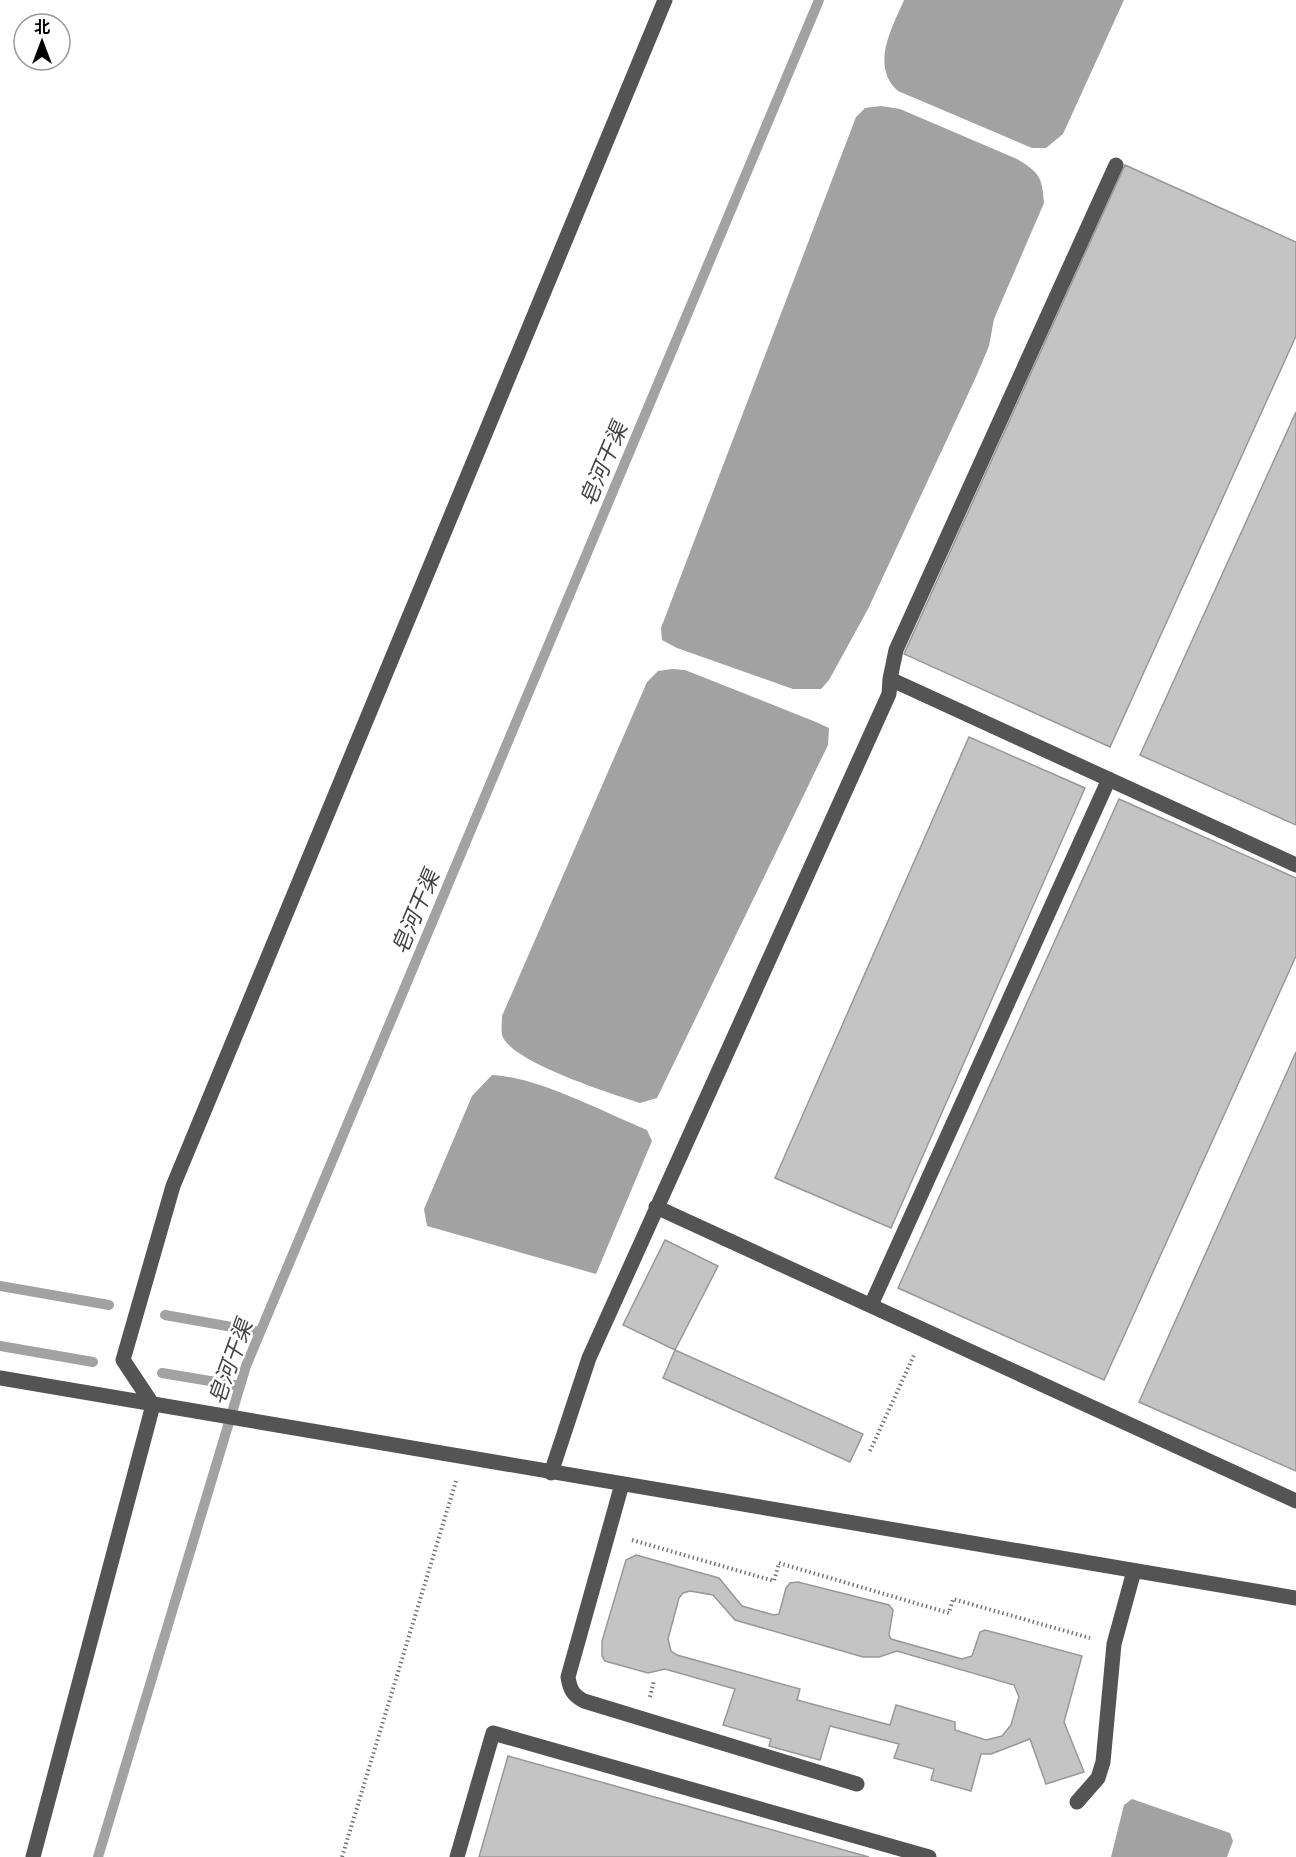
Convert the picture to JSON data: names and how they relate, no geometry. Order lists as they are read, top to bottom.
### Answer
{
  "water": ["皂河干渠"],
  "north": "top"
}
